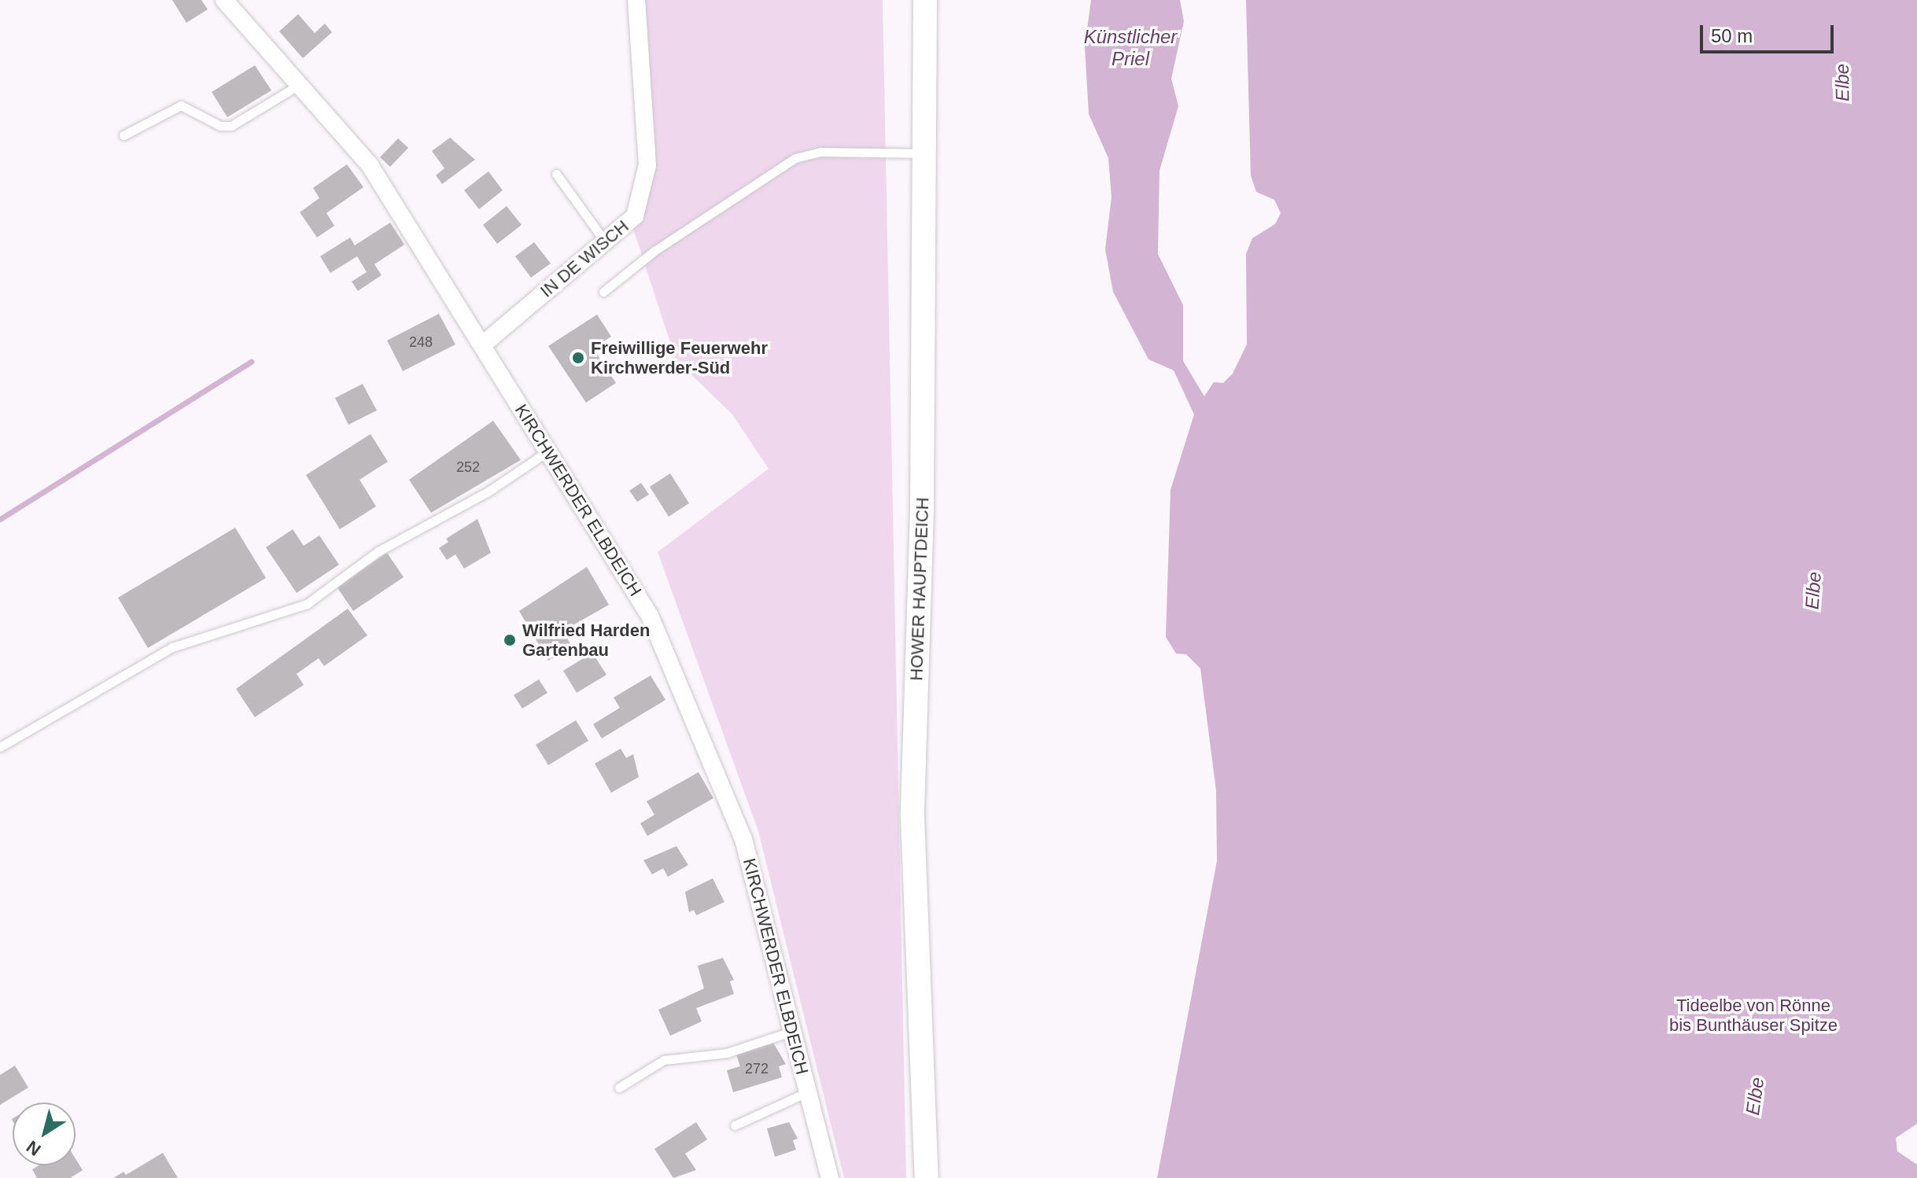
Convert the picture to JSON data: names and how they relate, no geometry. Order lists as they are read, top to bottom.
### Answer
{
  "streets": {
    "street": ["IN DE WISCH", "KIRCHWERDER ELBDEICH", "HOWER HAUPTDEICH"]
  },
  "crossings": [
    ["IN DE WISCH", "KIRCHWERDER ELBDEICH"]
  ],
  "water": ["Künstlicher Priel", "Elbe"],
  "parks": ["Tideelbe von Rönne bis Bunthäuser Spitze"],
  "places": ["Freiwillige Feuerwehr Kirchwerder-Süd", "Wilfried Harden Gartenbau"],
  "house_numbers": ["248", "252", "272"],
  "scale_bar": "50 m",
  "north": "bottom left"
}
